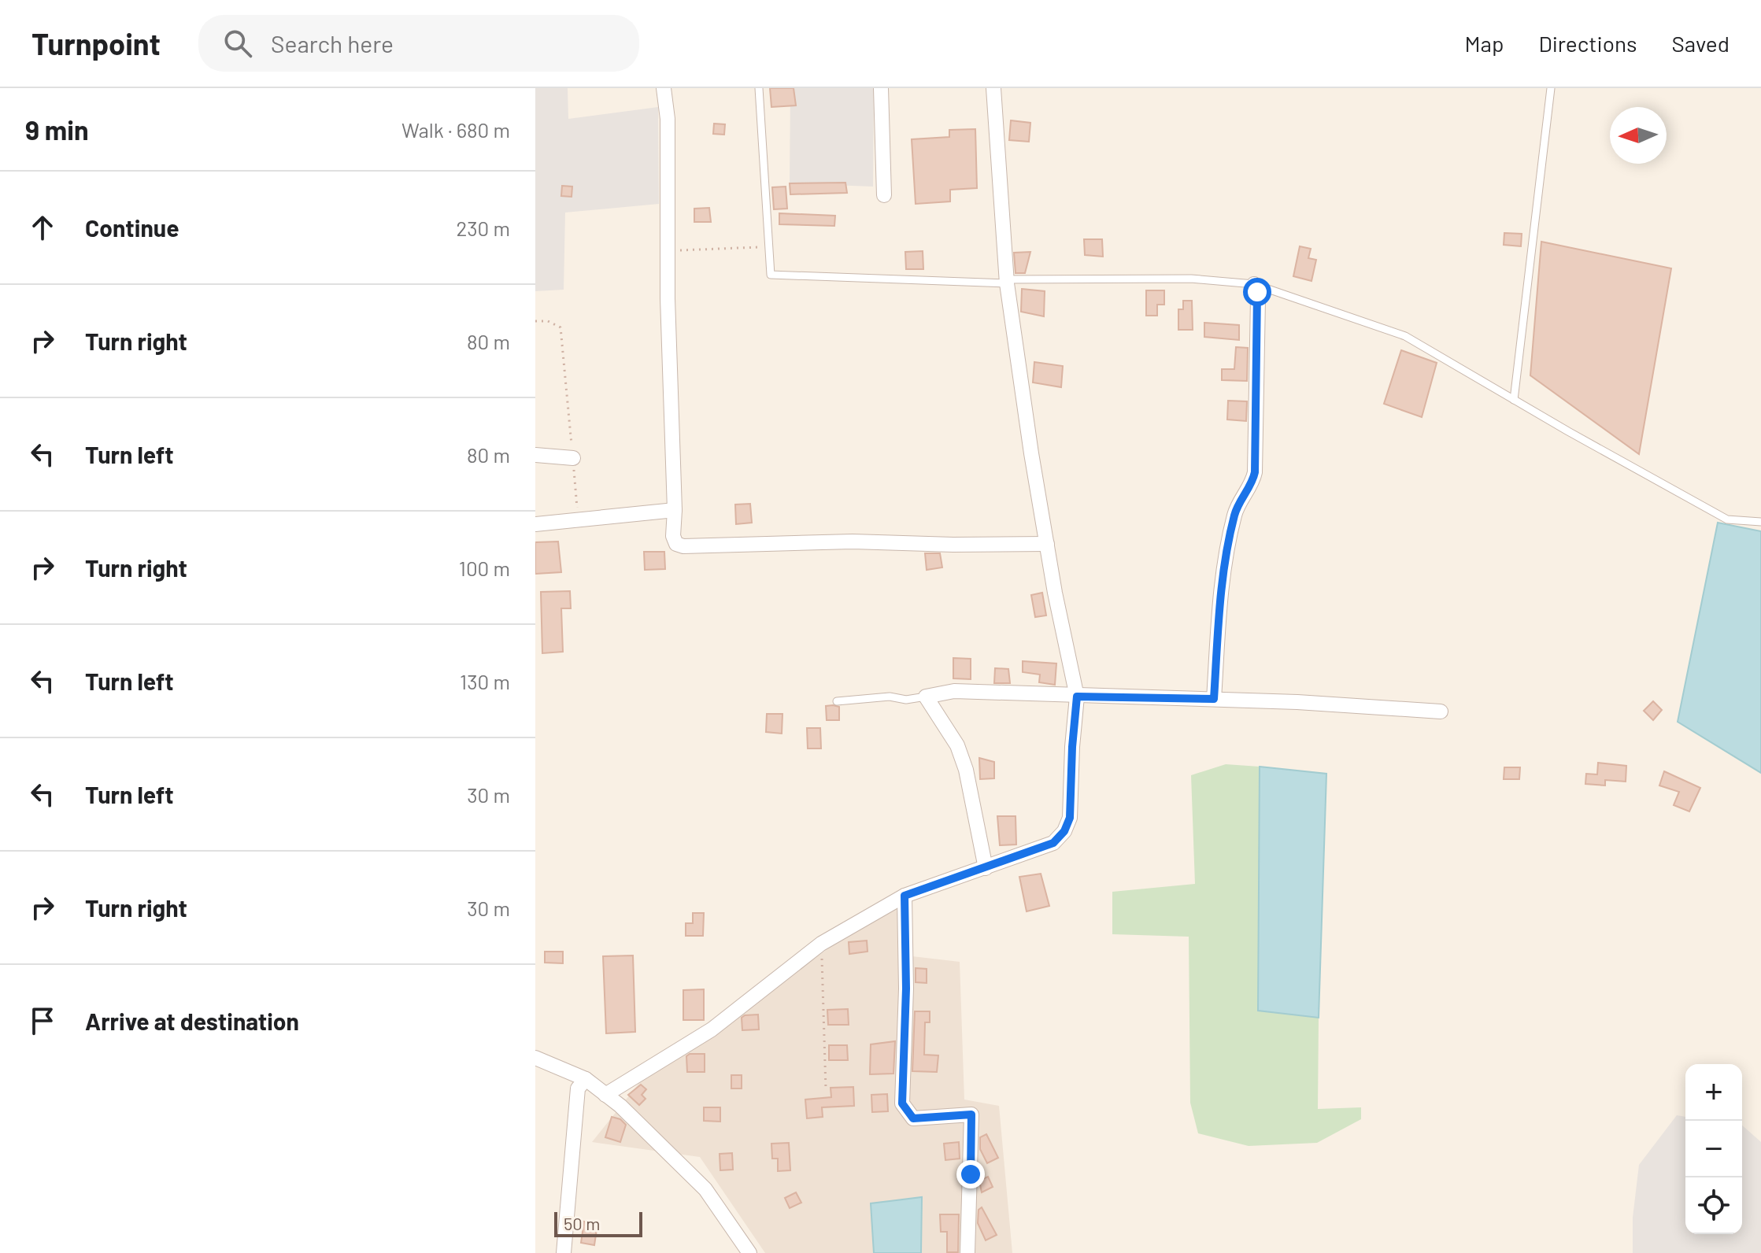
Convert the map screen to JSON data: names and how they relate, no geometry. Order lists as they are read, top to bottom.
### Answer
{
  "scale_bar": "50 m",
  "north": "left",
  "page": {
    "header": "Turnpoint",
    "search": "Search here",
    "nav": ["Map", "Directions", "Saved"],
    "heading": ["9 min", "Walk · 680 m"],
    "list": [
      ["Continue", "230 m"],
      ["Turn right", "80 m"],
      ["Turn left", "80 m"],
      ["Turn right", "100 m"],
      ["Turn left", "130 m"],
      ["Turn left", "30 m"],
      ["Turn right", "30 m"],
      "Arrive at destination"
    ],
    "map_buttons": ["+", "−"],
    "scale": "50 m"
  }
}
